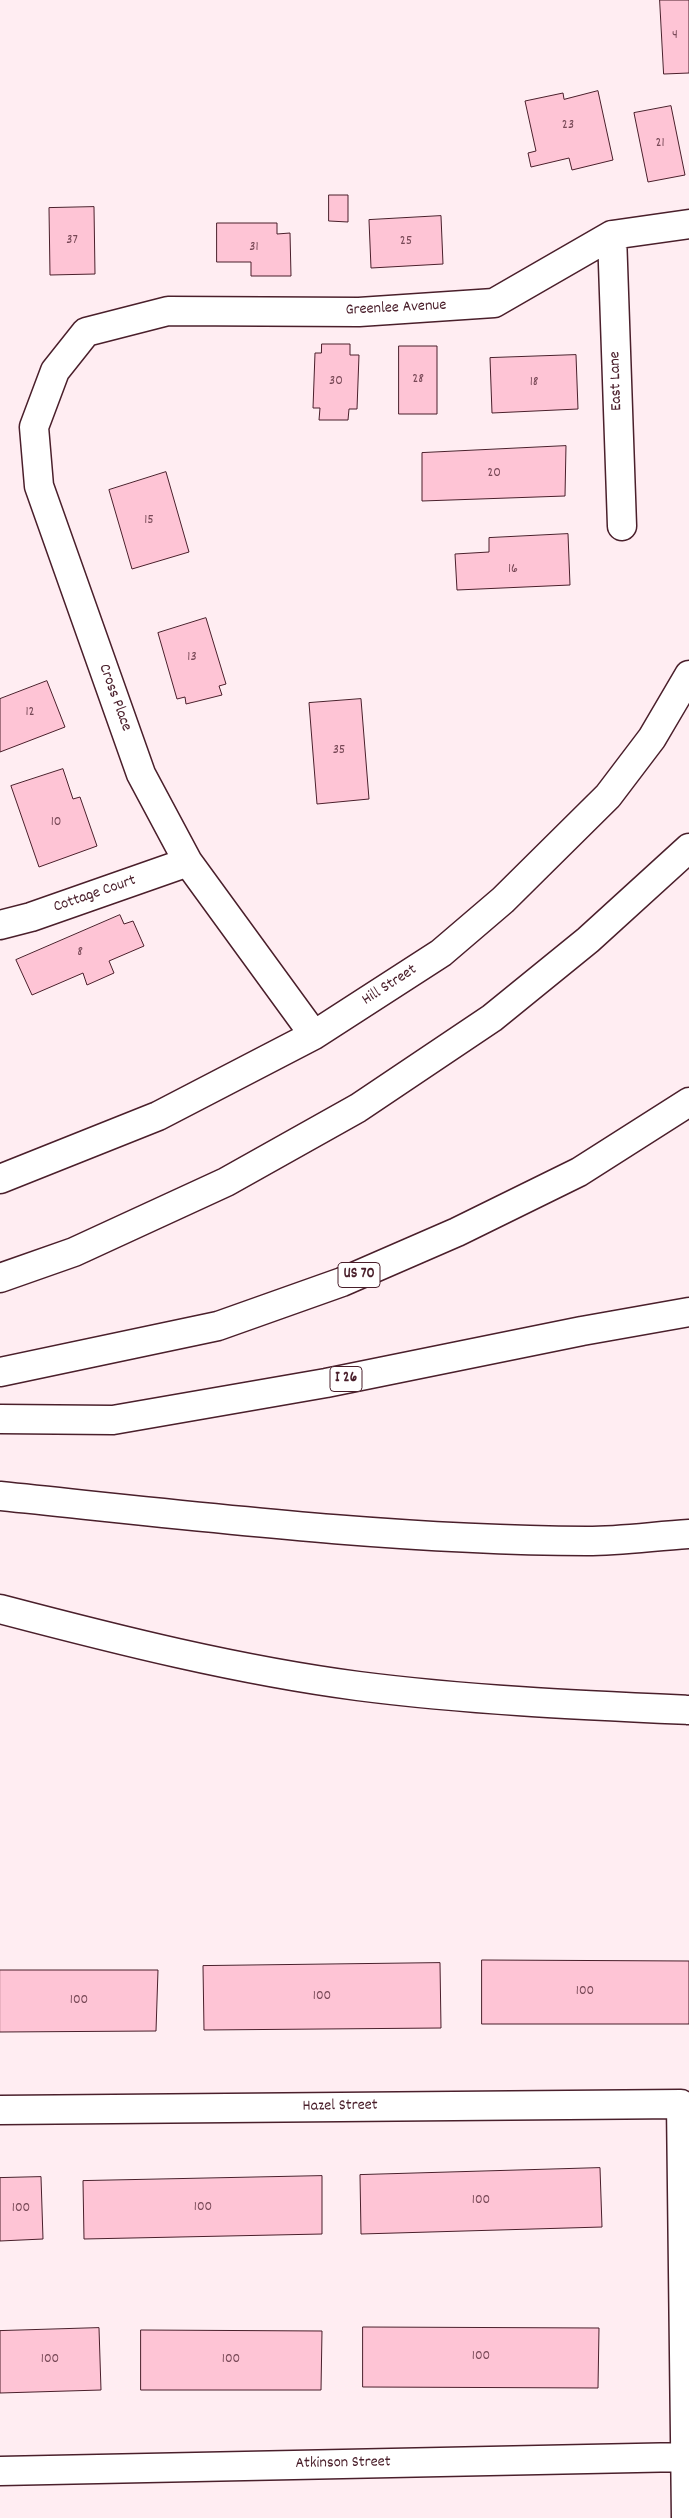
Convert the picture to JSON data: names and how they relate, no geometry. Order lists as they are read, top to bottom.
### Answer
{
  "streets": {
    "main road": [
      "Greenlee Avenue",
      "East Lane",
      "Cross Place",
      "Cottage Court",
      "Hill Street",
      "US 70",
      "I 26",
      "Hazel Street",
      "Atkinson Street"
    ]
  },
  "crossings": [
    ["Greenlee Avenue", "East Lane"],
    ["Greenlee Avenue", "Cross Place"],
    ["Cross Place", "Cottage Court"],
    ["Cross Place", "Hill Street"],
    ["Hazel Street", "Atkinson Street"]
  ],
  "house_numbers": [
    "4",
    "23",
    "21",
    "37",
    "25",
    "31",
    "28",
    "30",
    "18",
    "20",
    "15",
    "16",
    "13",
    "12",
    "35",
    "10",
    "8",
    "100",
    "100",
    "100",
    "100",
    "100",
    "100",
    "100",
    "100",
    "100"
  ]
}
